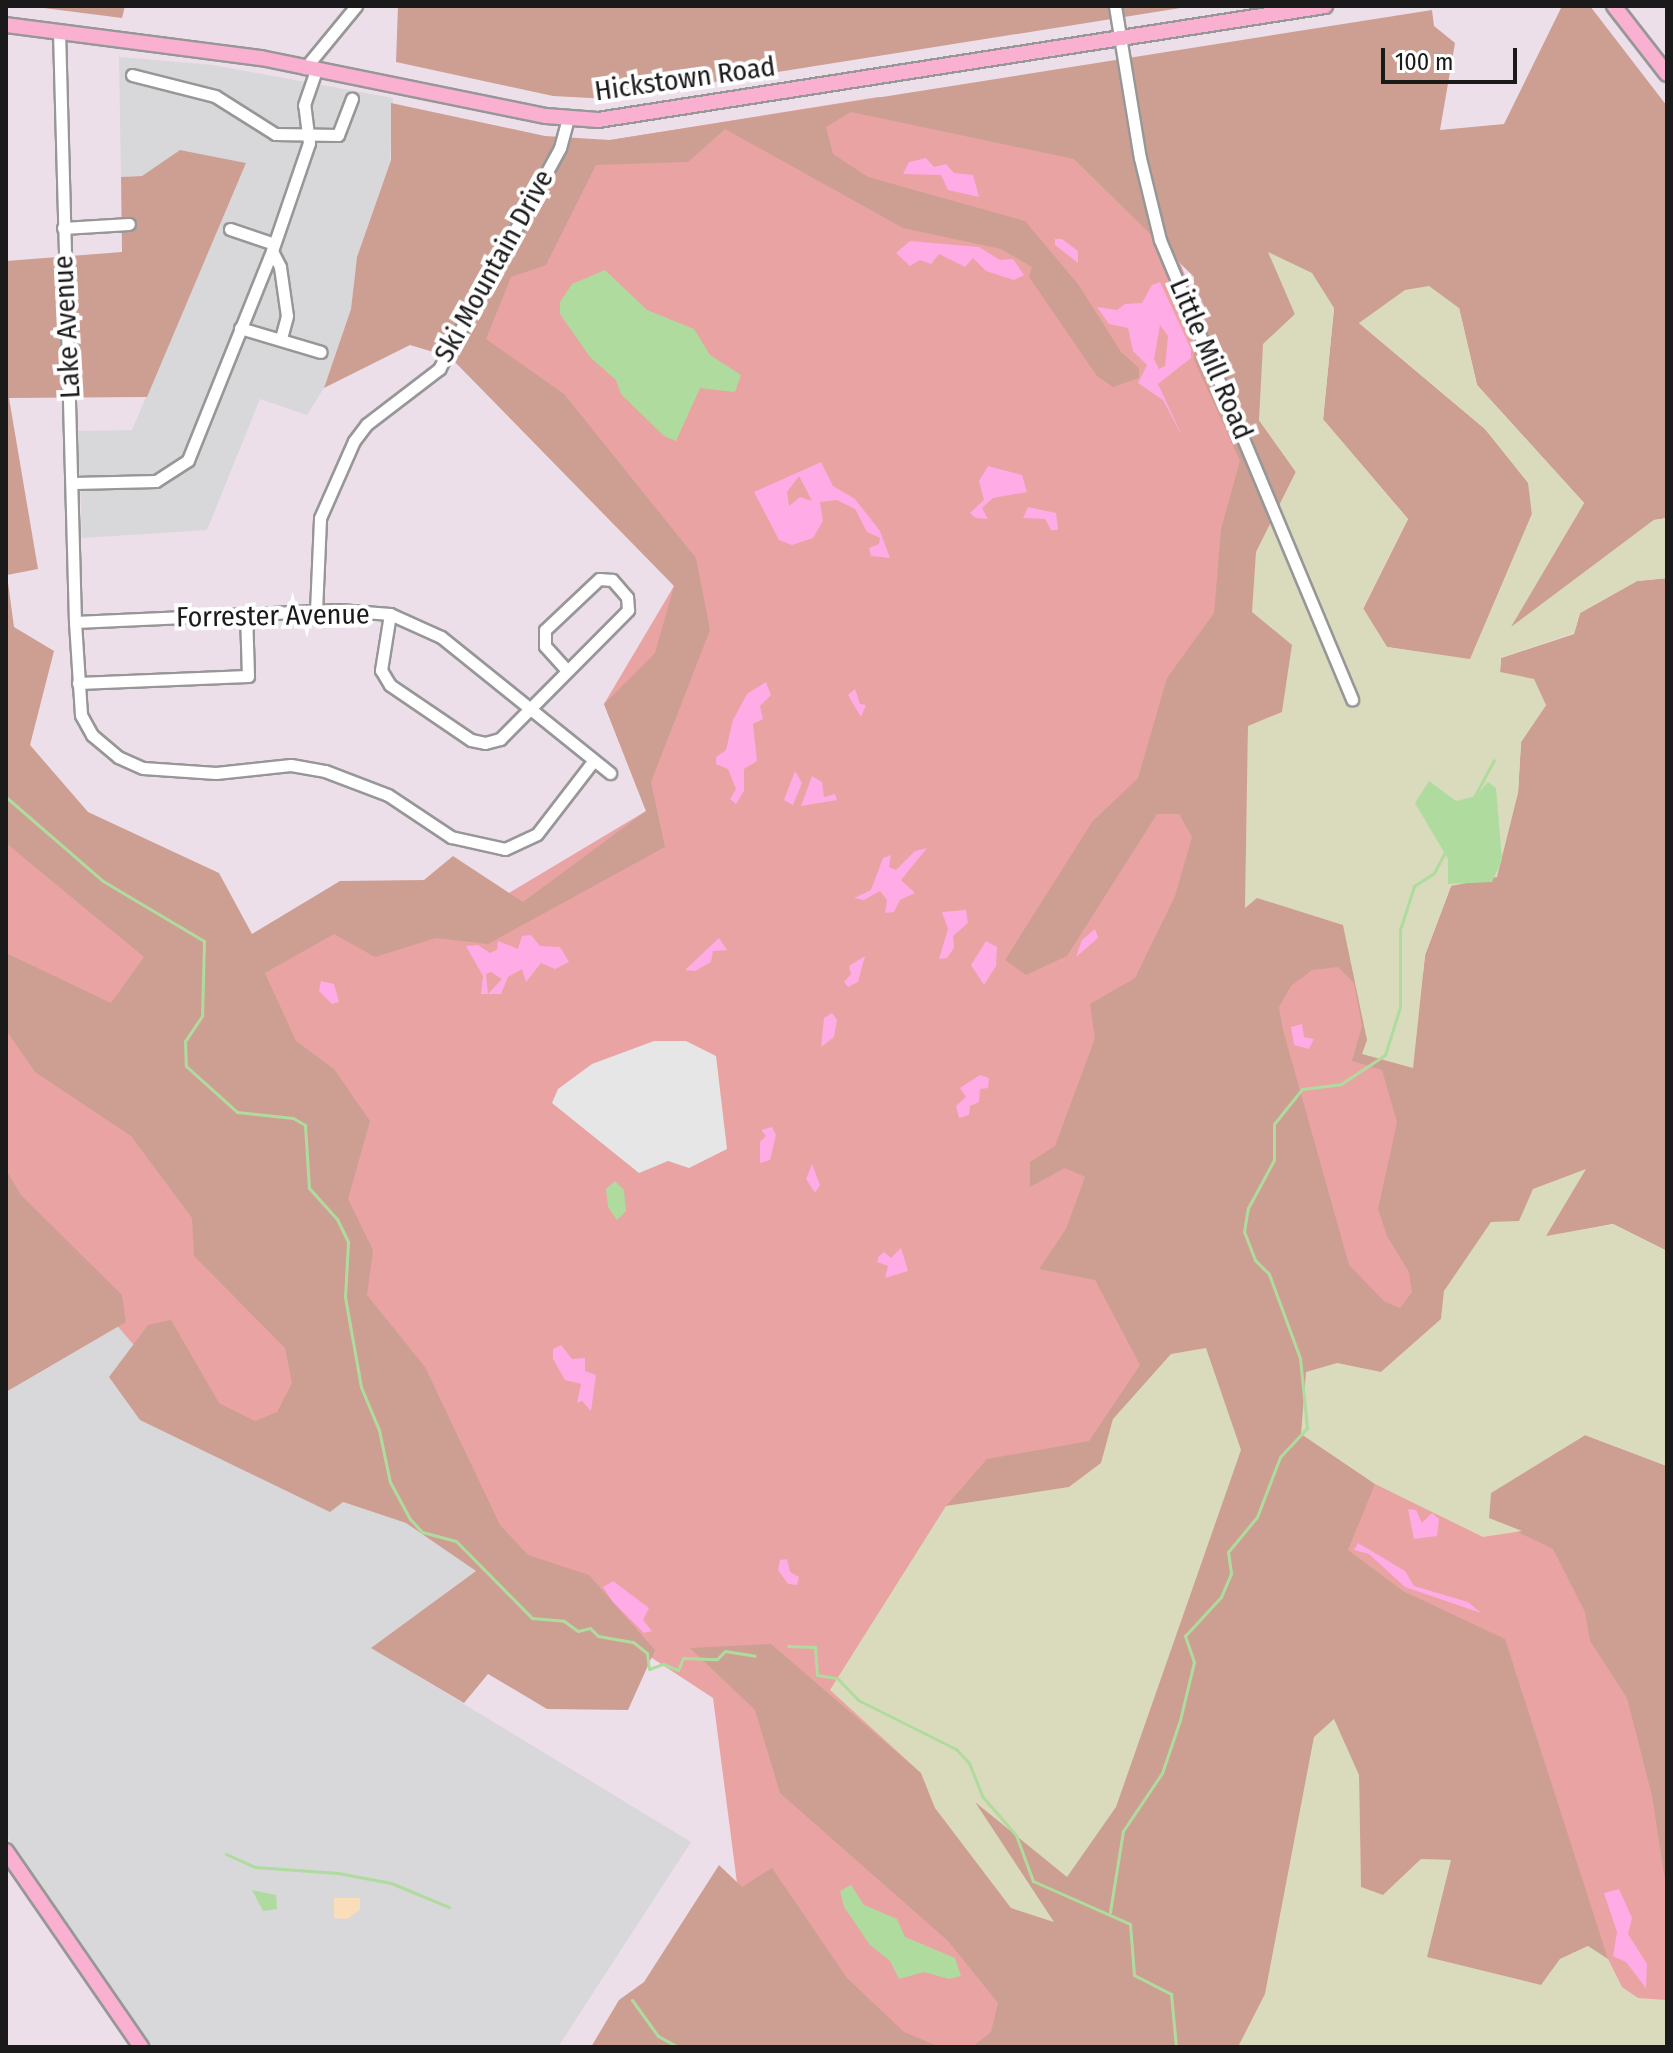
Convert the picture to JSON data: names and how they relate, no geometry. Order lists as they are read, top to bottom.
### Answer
{
  "streets": {
    "street": [
      "Hickstown Road",
      "Ski Mountain Drive",
      "Lake Avenue",
      "Little Mill Road",
      "Forrester Avenue"
    ]
  },
  "crossings": [
    ["Hickstown Road", "Ski Mountain Drive"],
    ["Hickstown Road", "Lake Avenue"],
    ["Hickstown Road", "Little Mill Road"],
    ["Ski Mountain Drive", "Forrester Avenue"],
    ["Lake Avenue", "Forrester Avenue"]
  ],
  "scale_bar": "100 m"
}
